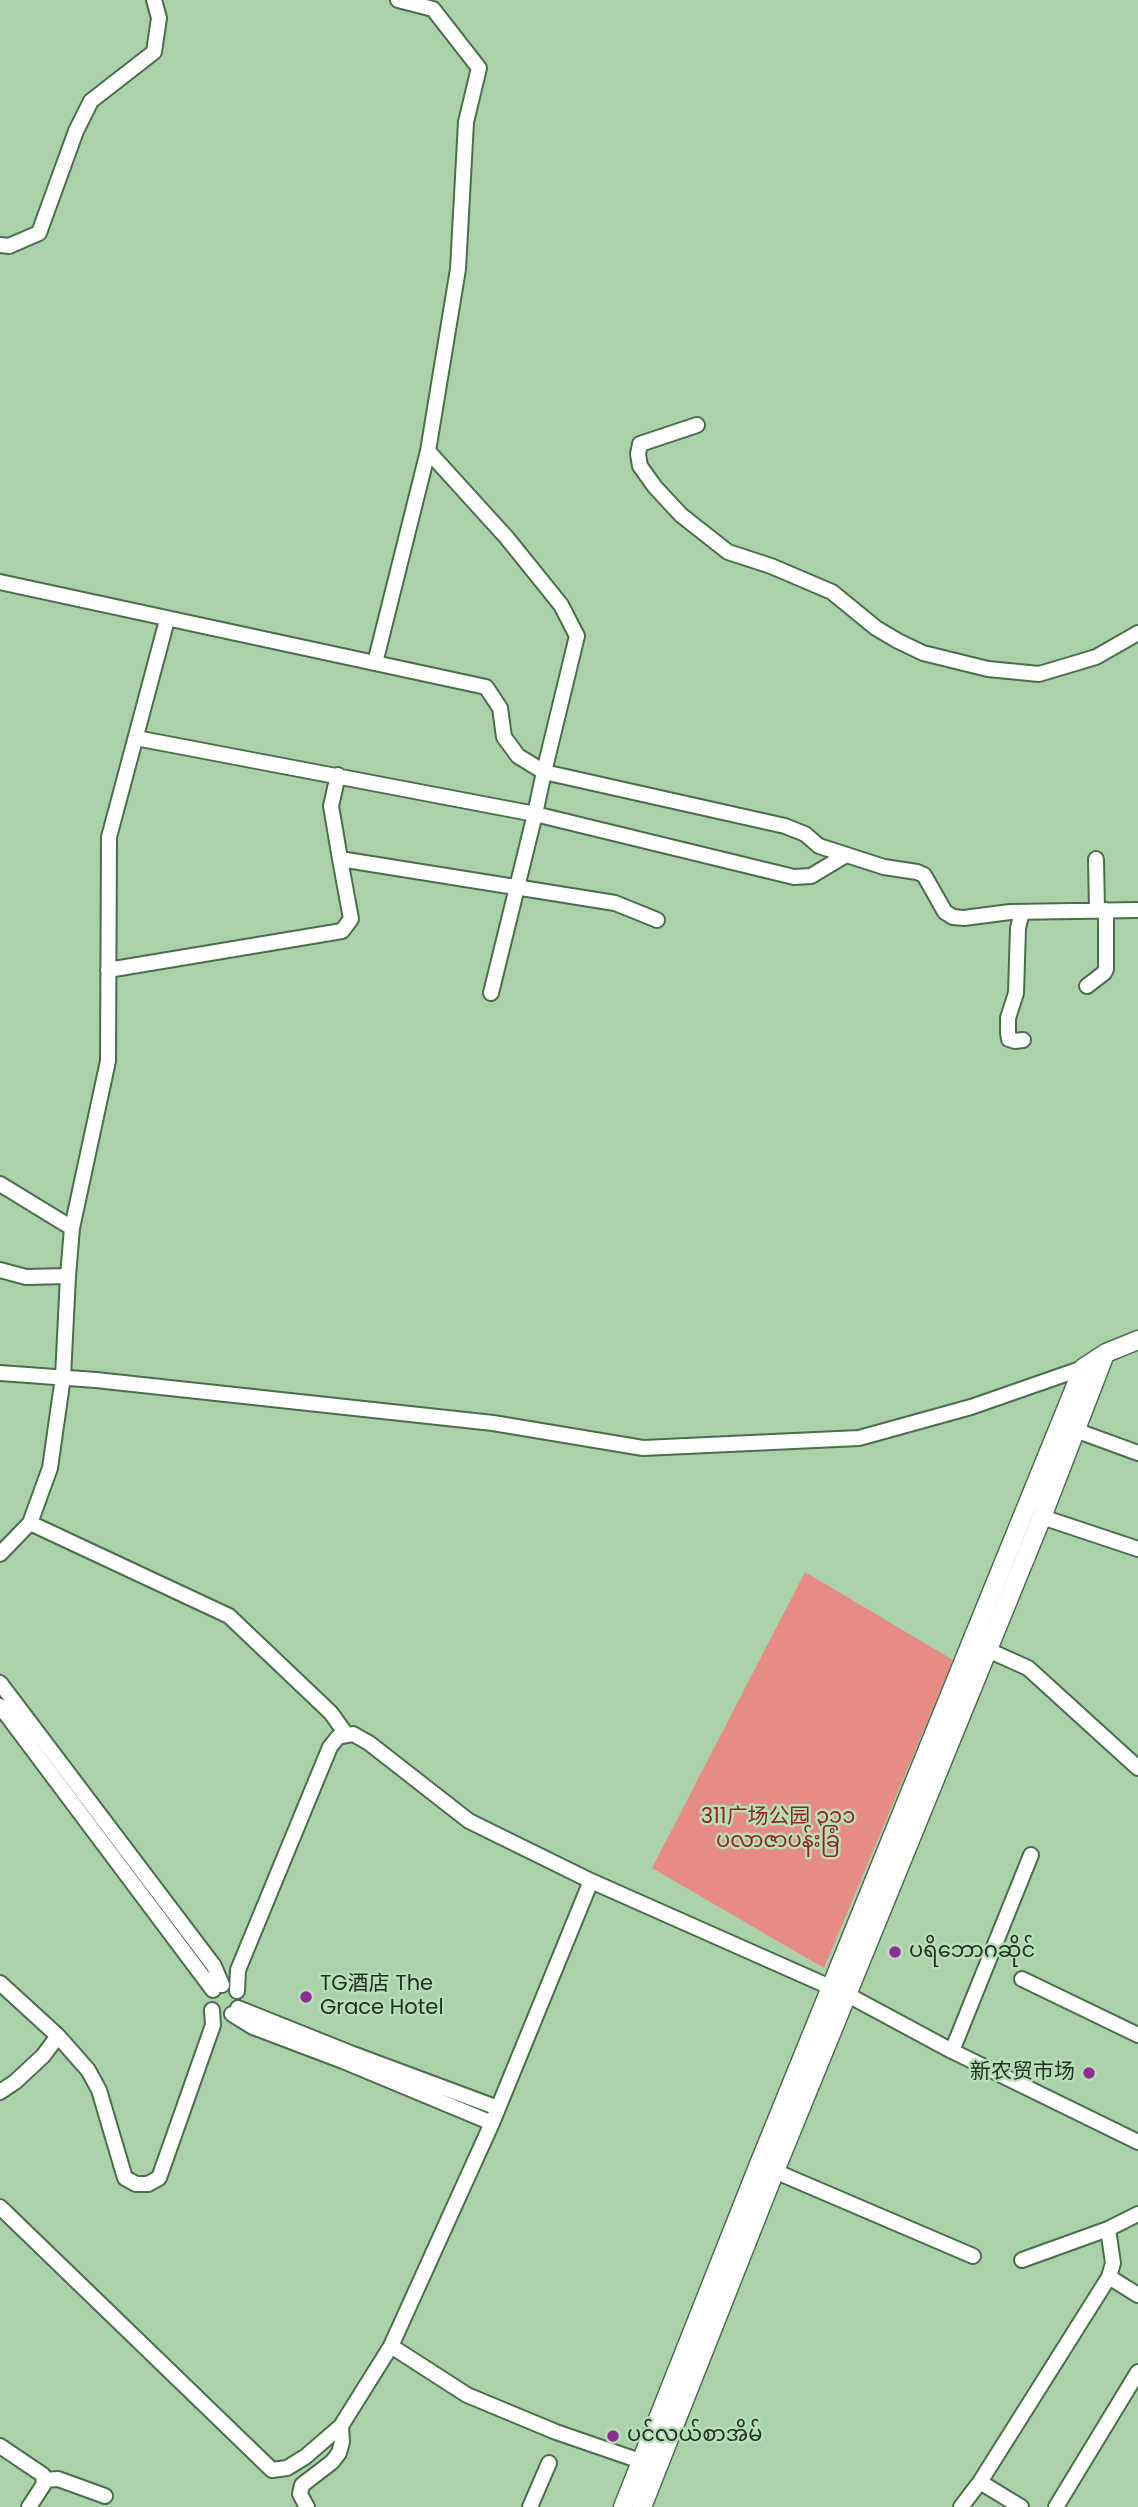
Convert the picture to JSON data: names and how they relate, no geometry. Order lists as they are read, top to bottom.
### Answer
{
  "parks": ["311广场公园 ၃၁၁ ပလာဇာပန်းခြံ"],
  "places": [
    "ပရိဘောဂဆိုင်",
    "TG酒店 The Grace Hotel",
    "新农贸市场",
    "ပင်လယ်စာအိမ်"
  ]
}
